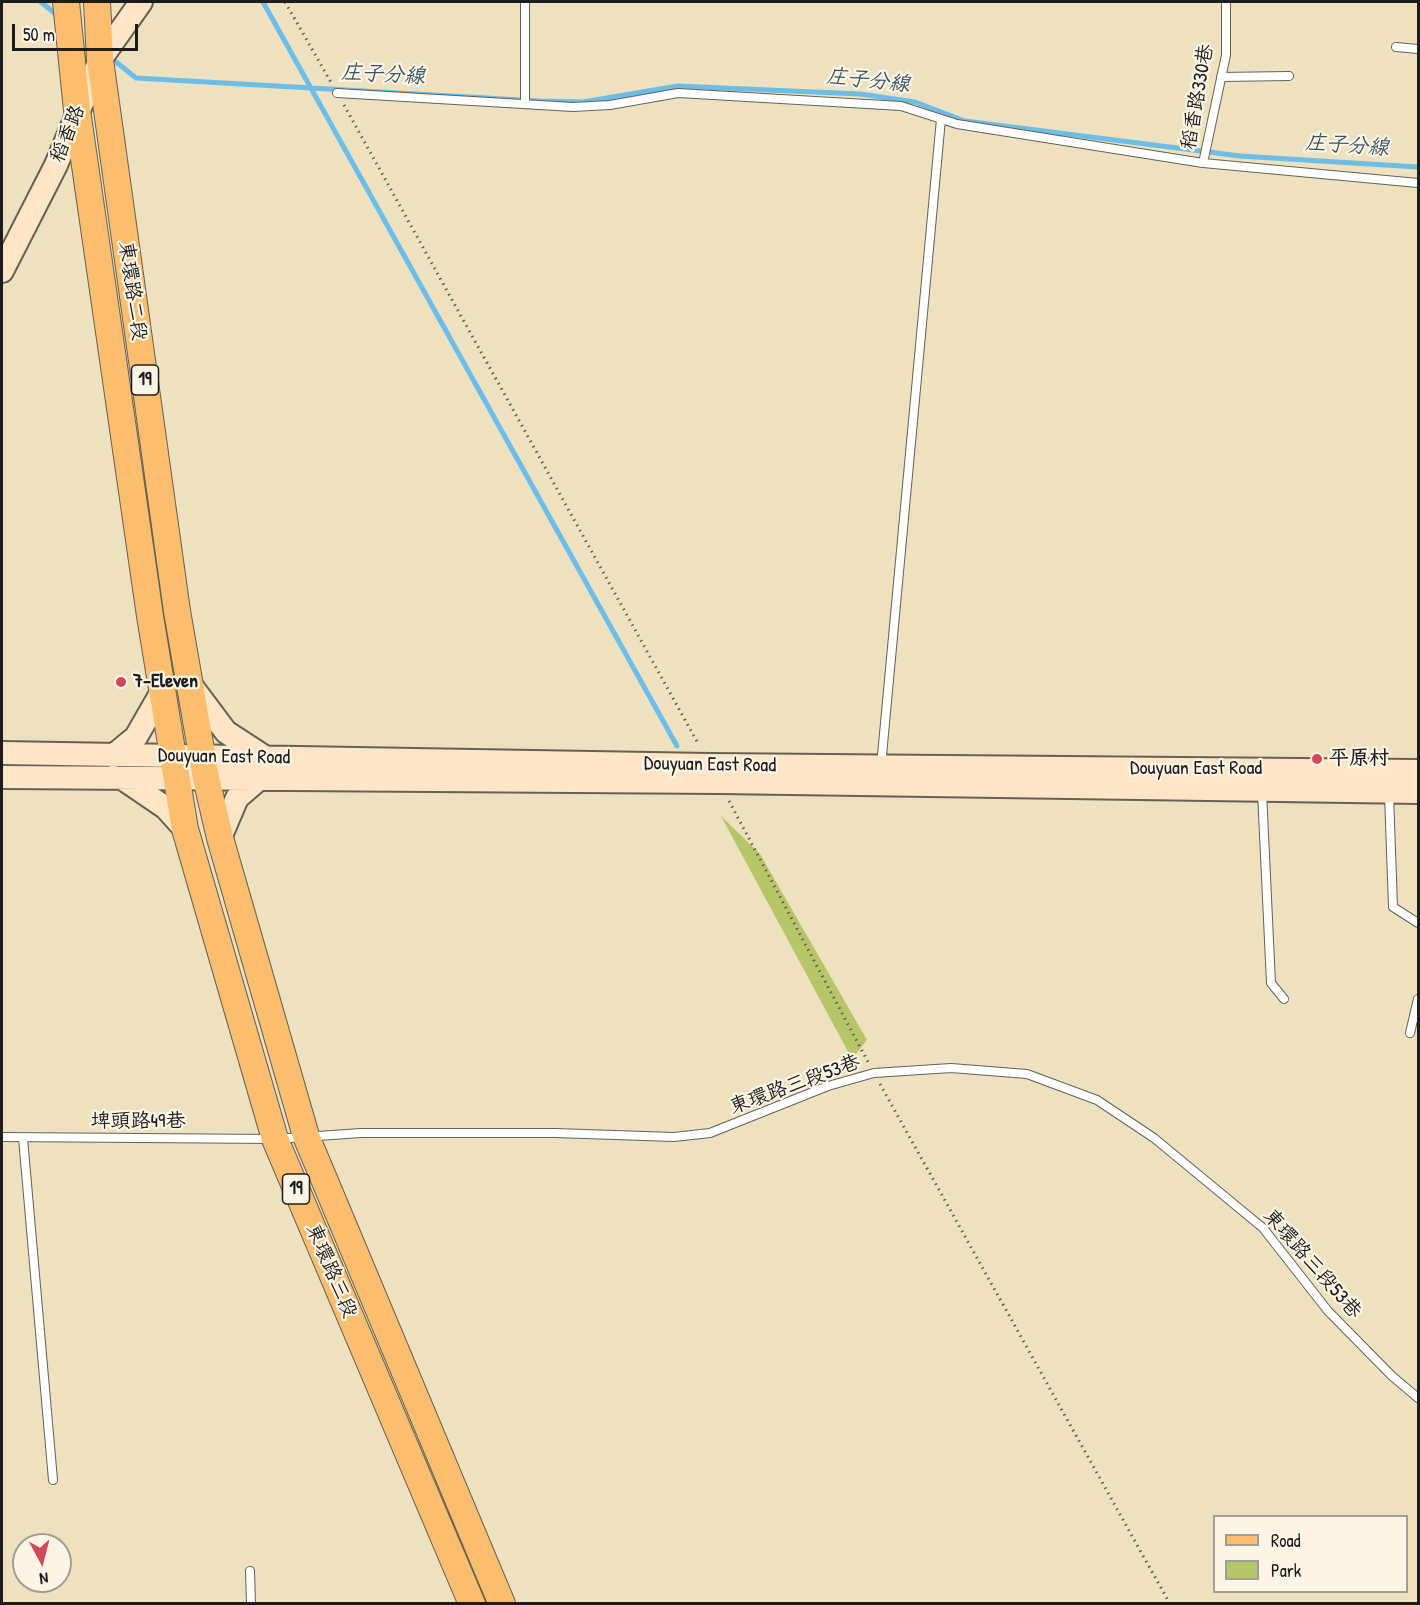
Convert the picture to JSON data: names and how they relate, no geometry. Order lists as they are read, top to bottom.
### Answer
{
  "streets": {
    "main road": [
      "稻香路",
      "東環路二段",
      "19",
      "Douyuan East Road",
      "東環路三段"
    ],
    "lane": ["稻香路330巷", "東環路三段53巷", "埤頭路49巷"]
  },
  "crossings": [
    ["稻香路", "東環路二段"],
    ["東環路二段", "Douyuan East Road"],
    ["東環路二段", "東環路三段"],
    ["Douyuan East Road", "東環路三段"],
    ["東環路三段53巷", "埤頭路49巷"],
    ["東環路三段53巷", "東環路三段"],
    ["埤頭路49巷", "東環路三段"]
  ],
  "water": ["庄子分線"],
  "places": ["7-Eleven", "平原村"],
  "legend": ["Road", "Park"],
  "scale_bar": "50 m",
  "north": "bottom"
}
